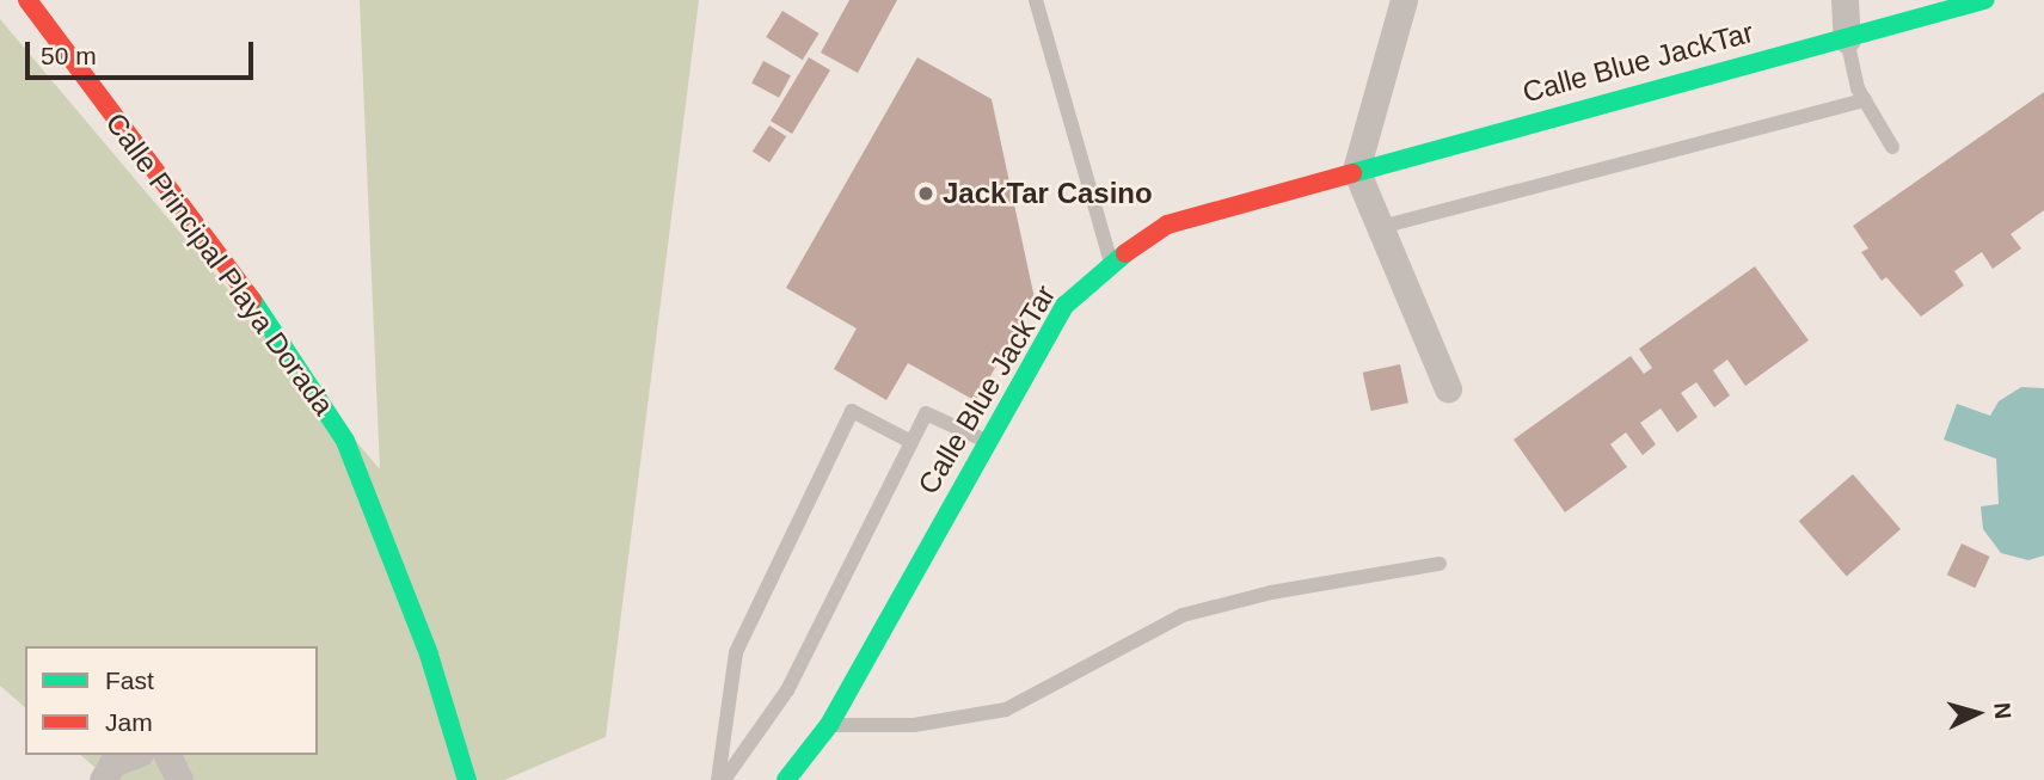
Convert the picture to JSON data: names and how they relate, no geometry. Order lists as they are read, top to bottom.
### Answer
{
  "streets": {
    "street": ["Calle Blue JackTar", "Calle Principal Playa Dorada"]
  },
  "places": ["JackTar Casino"],
  "legend": ["Fast", "Jam"],
  "scale_bar": "50 m",
  "north": "right"
}
